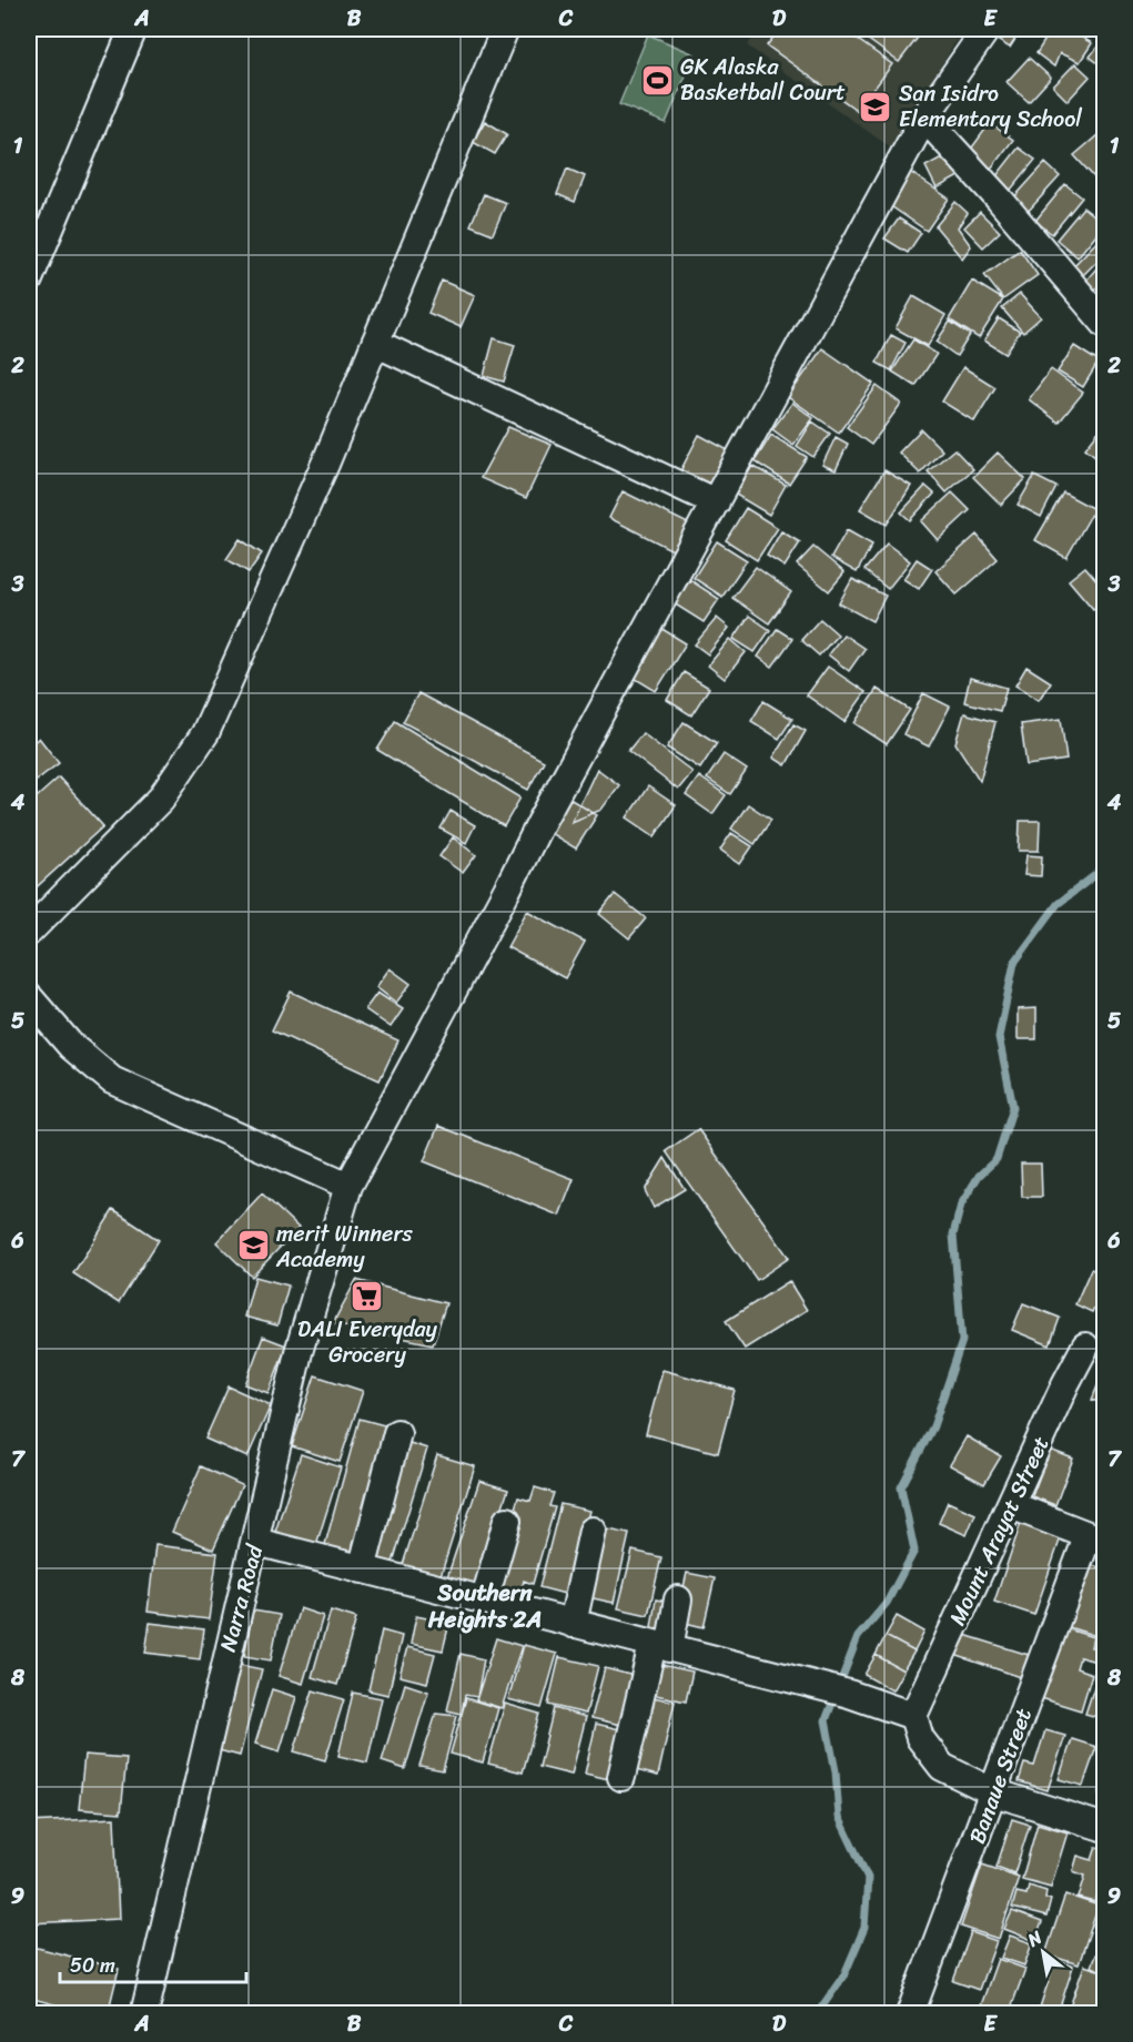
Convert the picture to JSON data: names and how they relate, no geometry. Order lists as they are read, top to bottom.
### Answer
{
  "streets": {
    "street": ["Mount Arayat Street", "Narra Road", "Banaue Street"]
  },
  "districts": ["Southern Heights 2A"],
  "places": {
    "sports": ["GK Alaska Basketball Court"],
    "school or university": ["San Isidro Elementary School", "merit Winners Academy"],
    "supermarket": ["DALI Everyday Grocery"]
  },
  "scale_bar": "50 m",
  "north": "top left",
  "grid": {
    "columns": [
      "A",
      "B",
      "C",
      "D",
      "E"
    ],
    "rows": [
      "1",
      "2",
      "3",
      "4",
      "5",
      "6",
      "7",
      "8",
      "9"
    ]
  }
}
